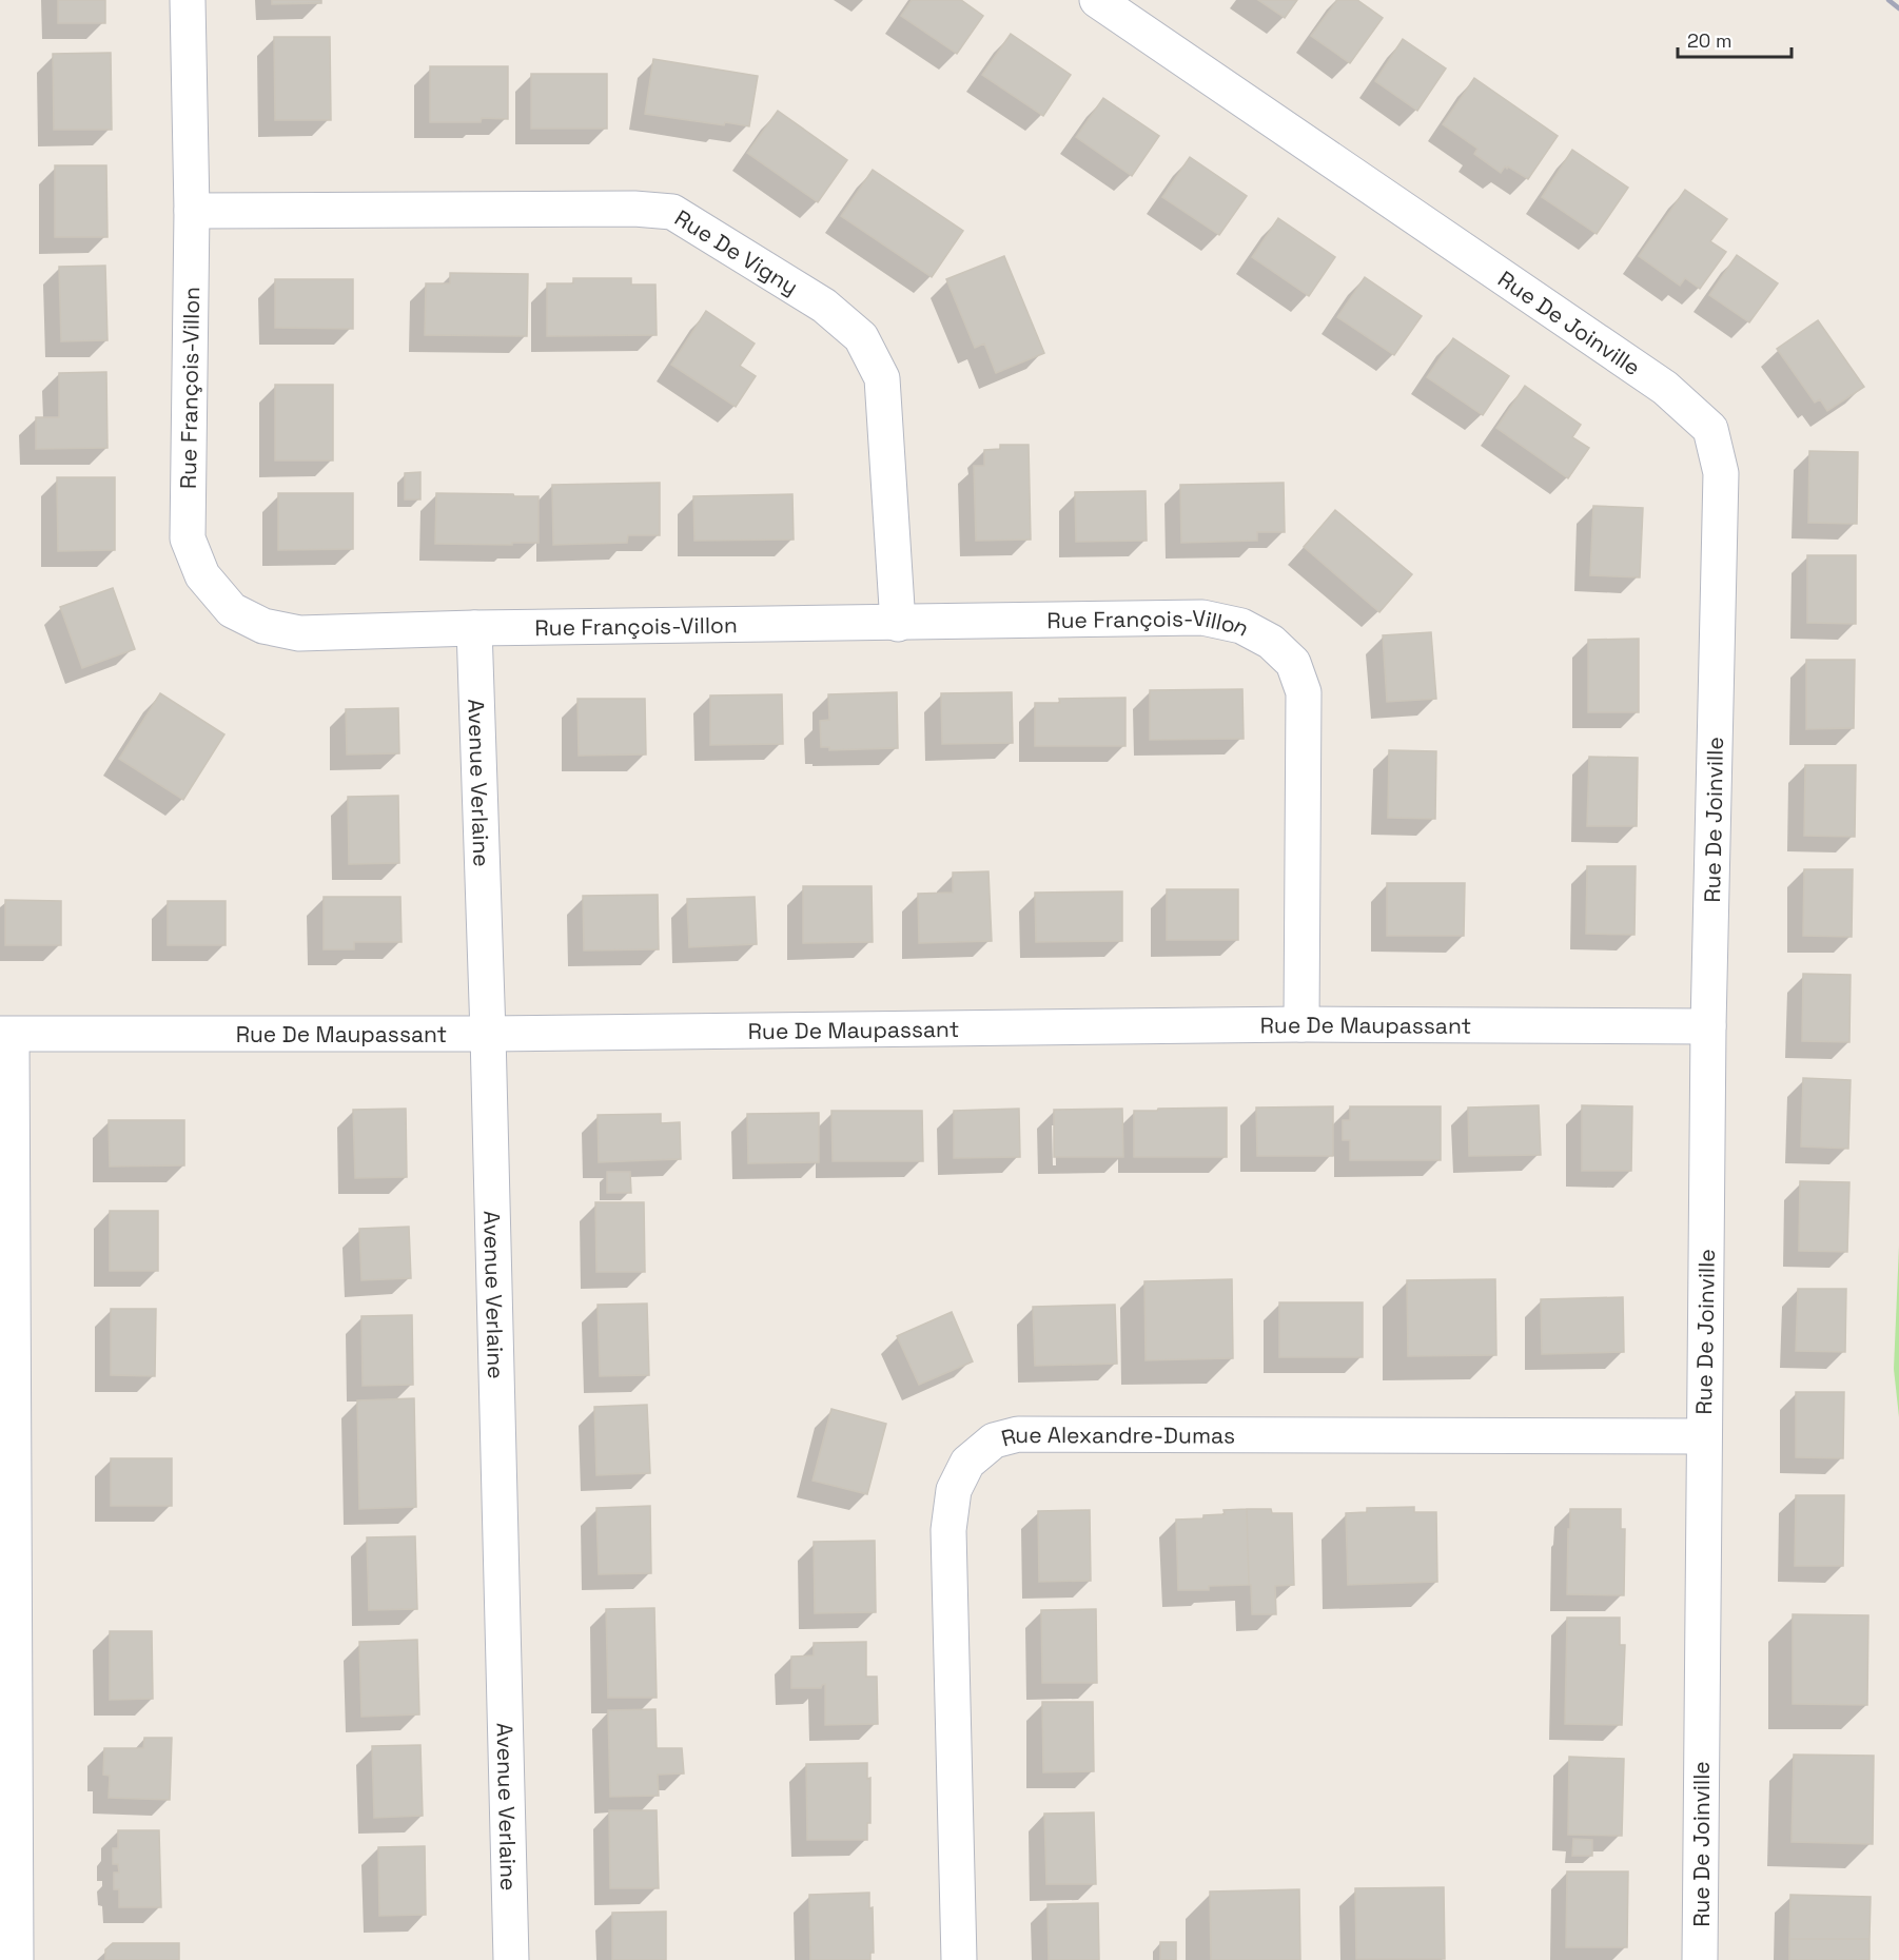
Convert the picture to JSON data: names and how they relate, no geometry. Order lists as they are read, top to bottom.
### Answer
{
  "streets": {
    "street": [
      "Rue De Vigny",
      "Rue De Joinville",
      "Rue François-Villon",
      "Avenue Verlaine",
      "Rue De Maupassant",
      "Rue Alexandre-Dumas"
    ]
  },
  "crossings": [
    ["Rue De Vigny", "Rue François-Villon"],
    ["Rue De Joinville", "Rue De Maupassant"],
    ["Rue De Joinville", "Rue Alexandre-Dumas"],
    ["Rue François-Villon", "Avenue Verlaine"],
    ["Rue François-Villon", "Rue De Maupassant"],
    ["Avenue Verlaine", "Rue De Maupassant"]
  ],
  "scale_bar": "20 m"
}
